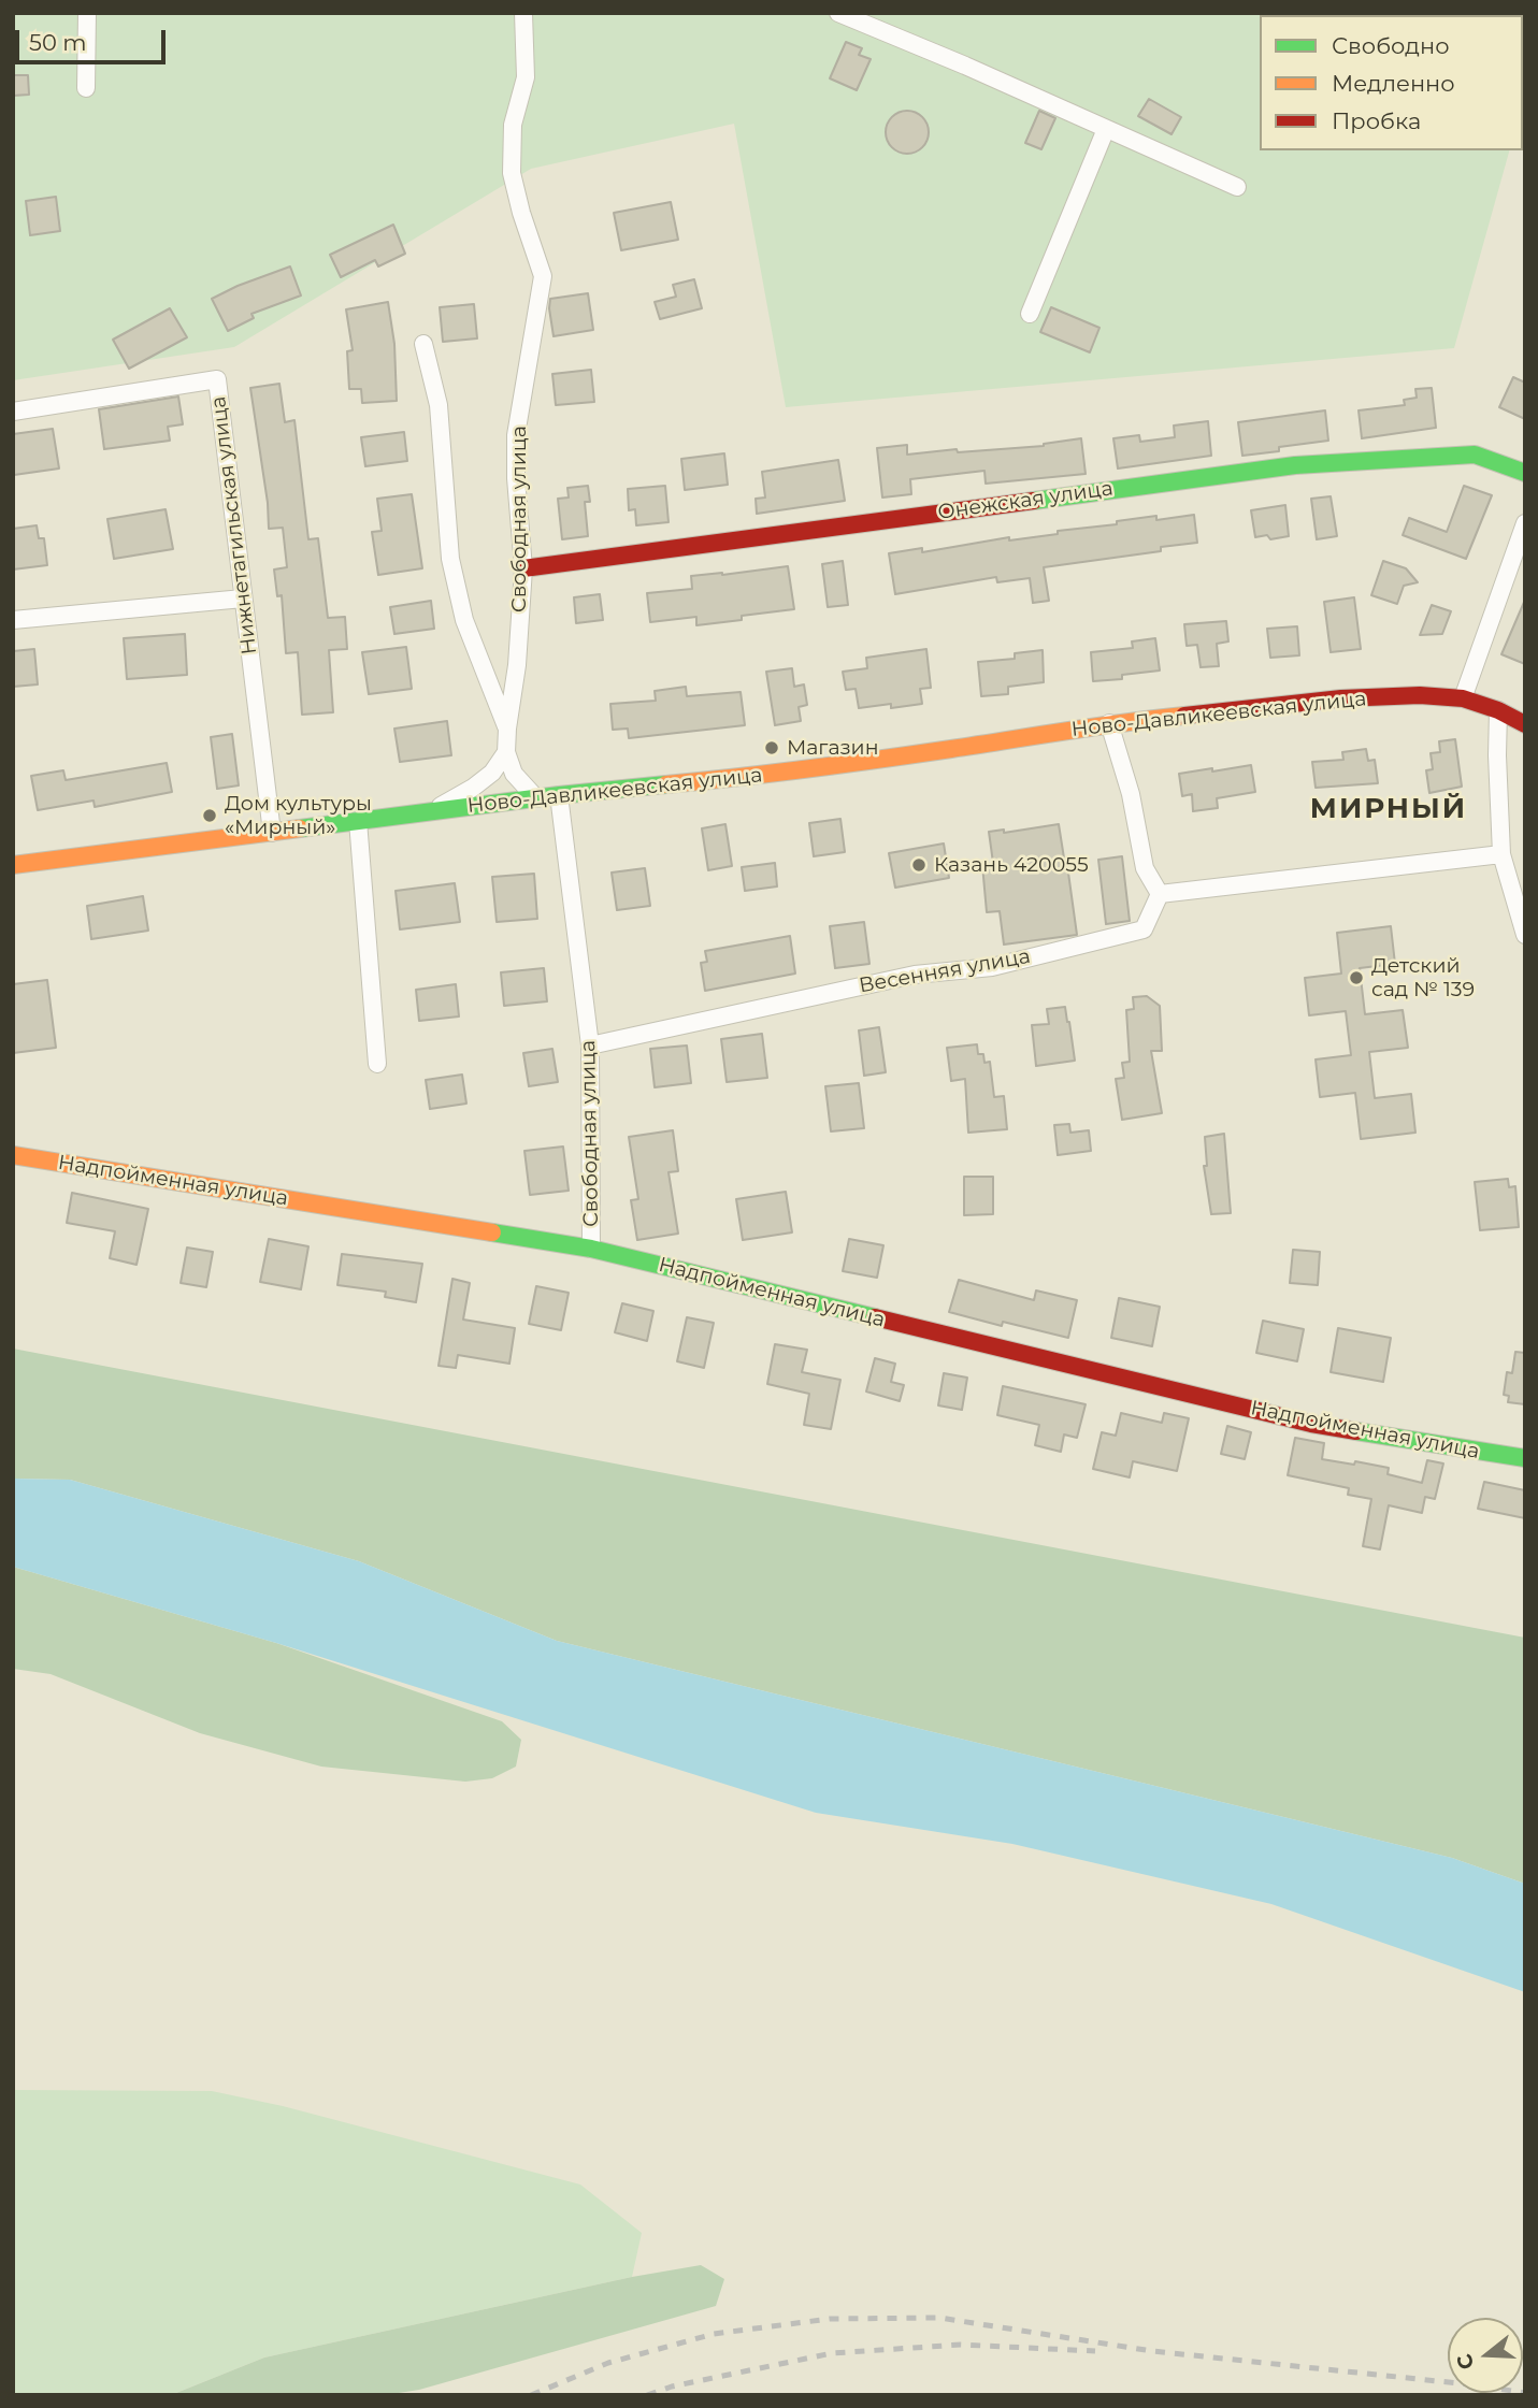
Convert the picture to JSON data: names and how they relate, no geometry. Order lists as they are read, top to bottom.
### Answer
{
  "streets": {
    "street": [
      "Онежская улица",
      "Свободная улица",
      "Нижнетагильская улица",
      "Ново-Давликеевская улица",
      "Весенняя улица",
      "Надпойменная улица"
    ]
  },
  "crossings": [
    ["Онежская улица", "Свободная улица"],
    ["Свободная улица", "Ново-Давликеевская улица"],
    ["Свободная улица", "Весенняя улица"],
    ["Свободная улица", "Надпойменная улица"],
    ["Нижнетагильская улица", "Ново-Давликеевская улица"]
  ],
  "districts": ["МИРНЫЙ"],
  "places": [
    "Магазин",
    "Дом культуры «Мирный»",
    "Казань 420055",
    "Детский сад № 139"
  ],
  "legend": ["Свободно", "Медленно", "Пробка"],
  "scale_bar": "50 m",
  "north": "left"
}
